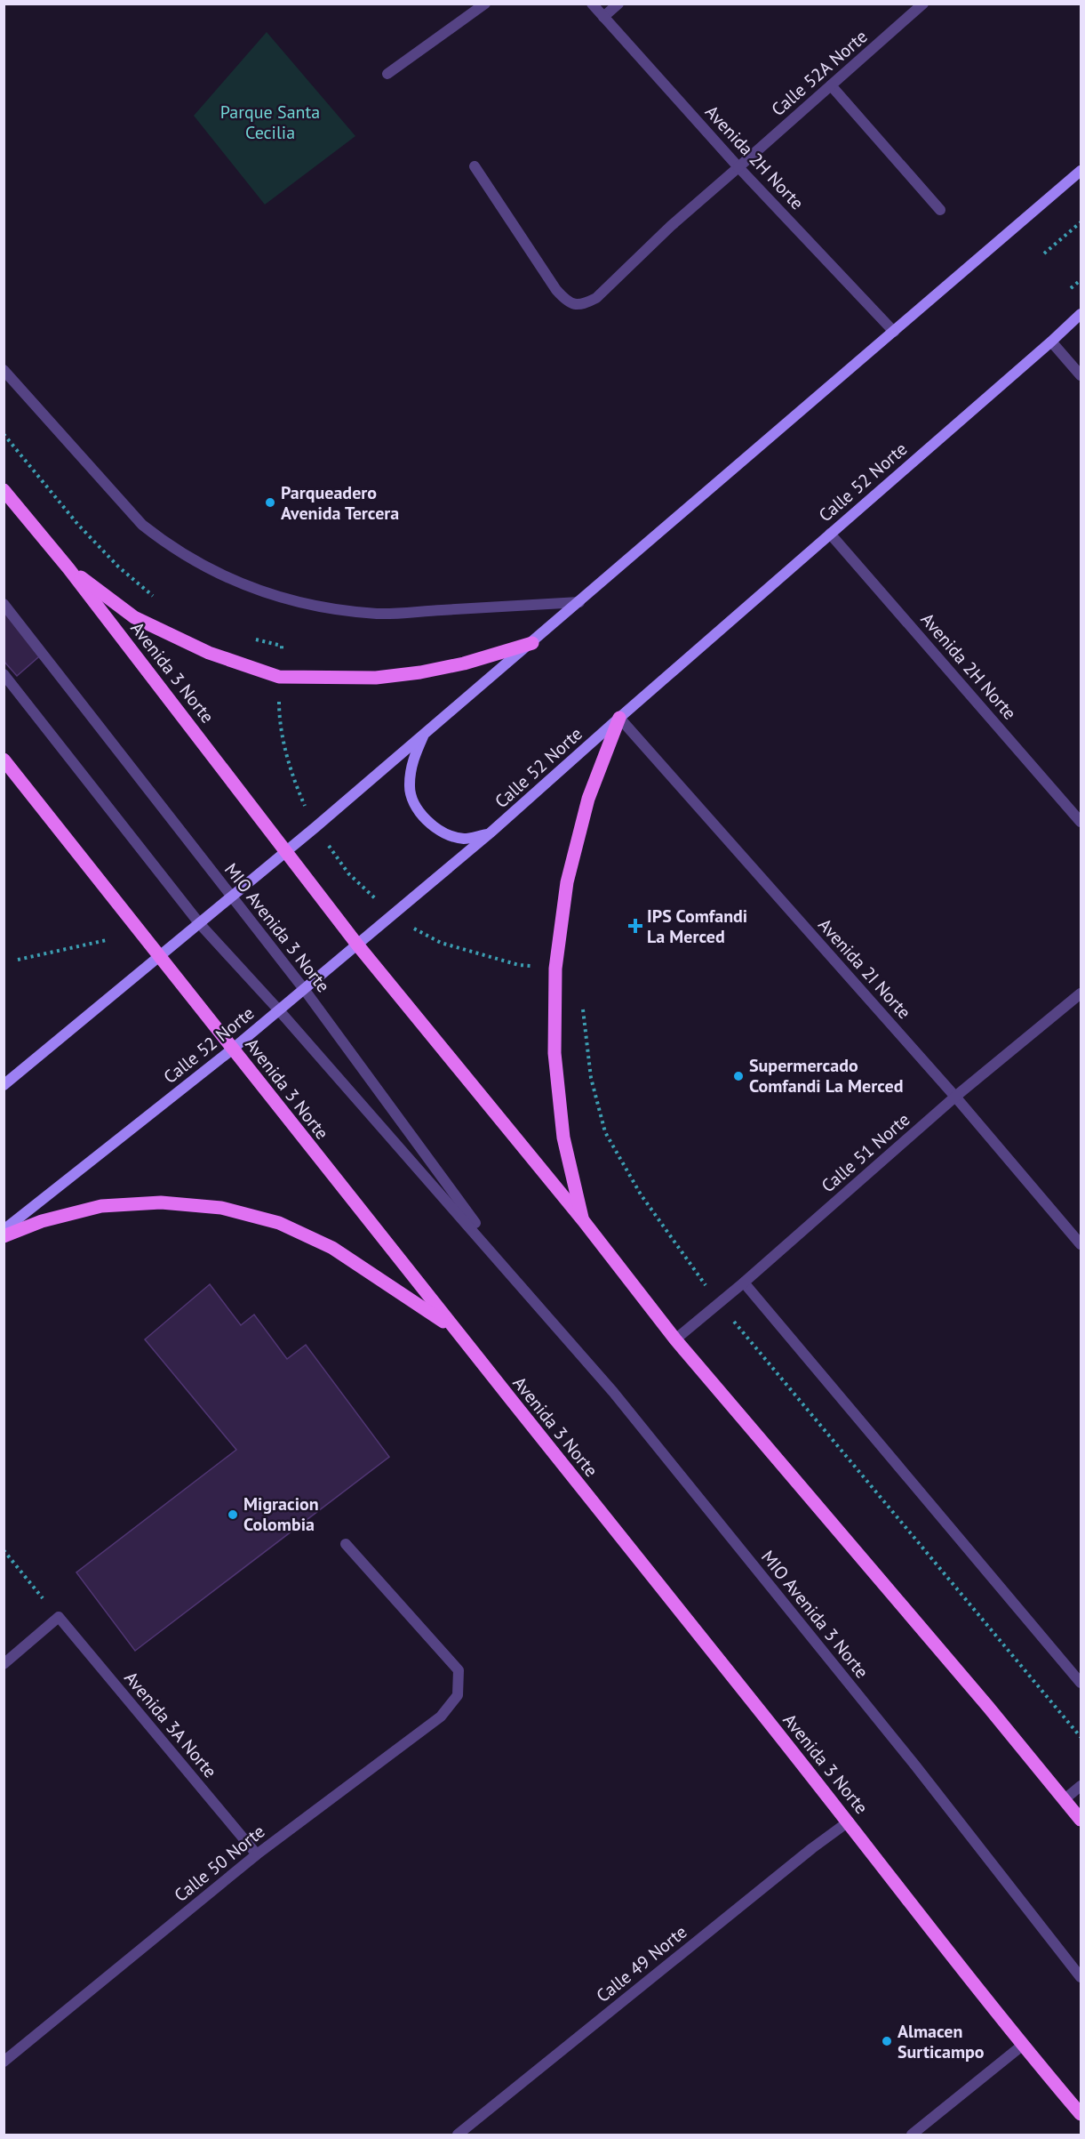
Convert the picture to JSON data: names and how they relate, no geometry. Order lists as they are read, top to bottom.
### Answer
{
  "streets": {
    "main road": ["Calle 52 Norte", "Avenida 3 Norte"],
    "street": [
      "Calle 52A Norte",
      "Avenida 2H Norte",
      "MIO Avenida 3 Norte",
      "Avenida 2I Norte",
      "Calle 51 Norte",
      "Avenida 3A Norte",
      "Calle 50 Norte",
      "Calle 49 Norte"
    ]
  },
  "crossings": [
    ["Calle 52A Norte", "Avenida 2H Norte"],
    ["Avenida 2H Norte", "Calle 52 Norte"],
    ["Calle 52 Norte", "Avenida 3 Norte"],
    ["Calle 52 Norte", "MIO Avenida 3 Norte"],
    ["Calle 52 Norte", "Avenida 2I Norte"],
    ["Avenida 3 Norte", "Calle 51 Norte"],
    ["Avenida 3 Norte", "Calle 49 Norte"],
    ["Avenida 2I Norte", "Calle 51 Norte"],
    ["Avenida 3A Norte", "Calle 50 Norte"]
  ],
  "parks": ["Parque Santa Cecilia"],
  "places": {
    "other": [
      "Parqueadero Avenida Tercera",
      "Supermercado Comfandi La Merced",
      "Migracion Colombia",
      "Almacen Surticampo"
    ],
    "health": ["IPS Comfandi La Merced"]
  }
}
